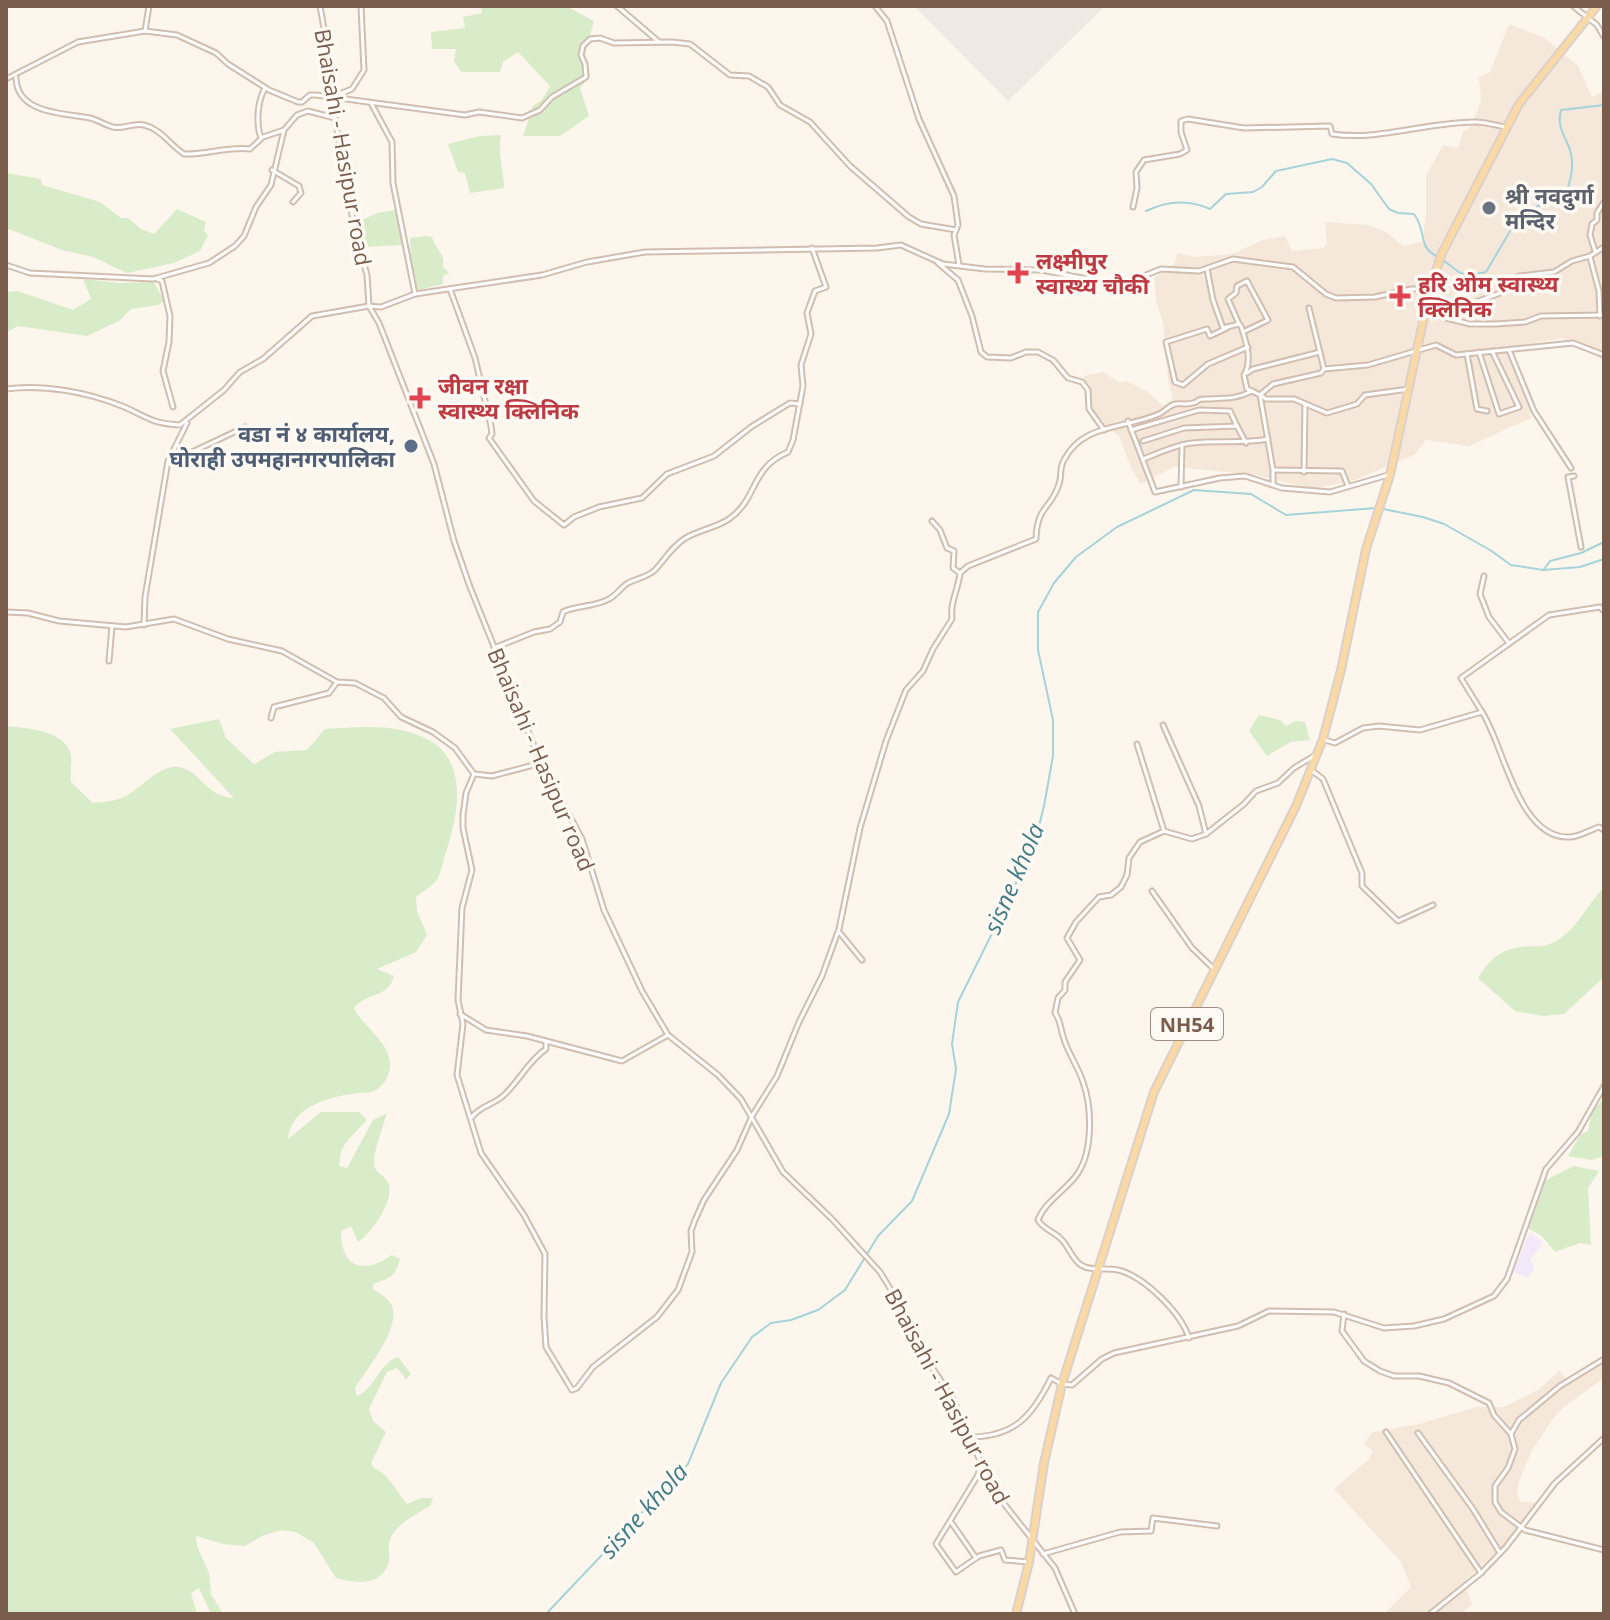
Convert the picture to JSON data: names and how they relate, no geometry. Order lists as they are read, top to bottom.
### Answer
{
  "streets": {
    "main road": ["NH54"],
    "street": ["Bhaisahi - Hasipur road"]
  },
  "crossings": [
    ["Bhaisahi - Hasipur road", "NH54"]
  ],
  "water": ["sisne khola"],
  "places": {
    "other": ["श्री नवदुर्गा मन्दिर", "वडा नं ४ कार्यालय, घोराही उपमहानगरपालिका"],
    "health": ["लक्ष्मीपुर स्वास्थ्य चौकी", "हरि ओम स्वास्थ्य क्लिनिक", "जीवन रक्षा स्वास्थ्य क्लिनिक"]
  }
}
